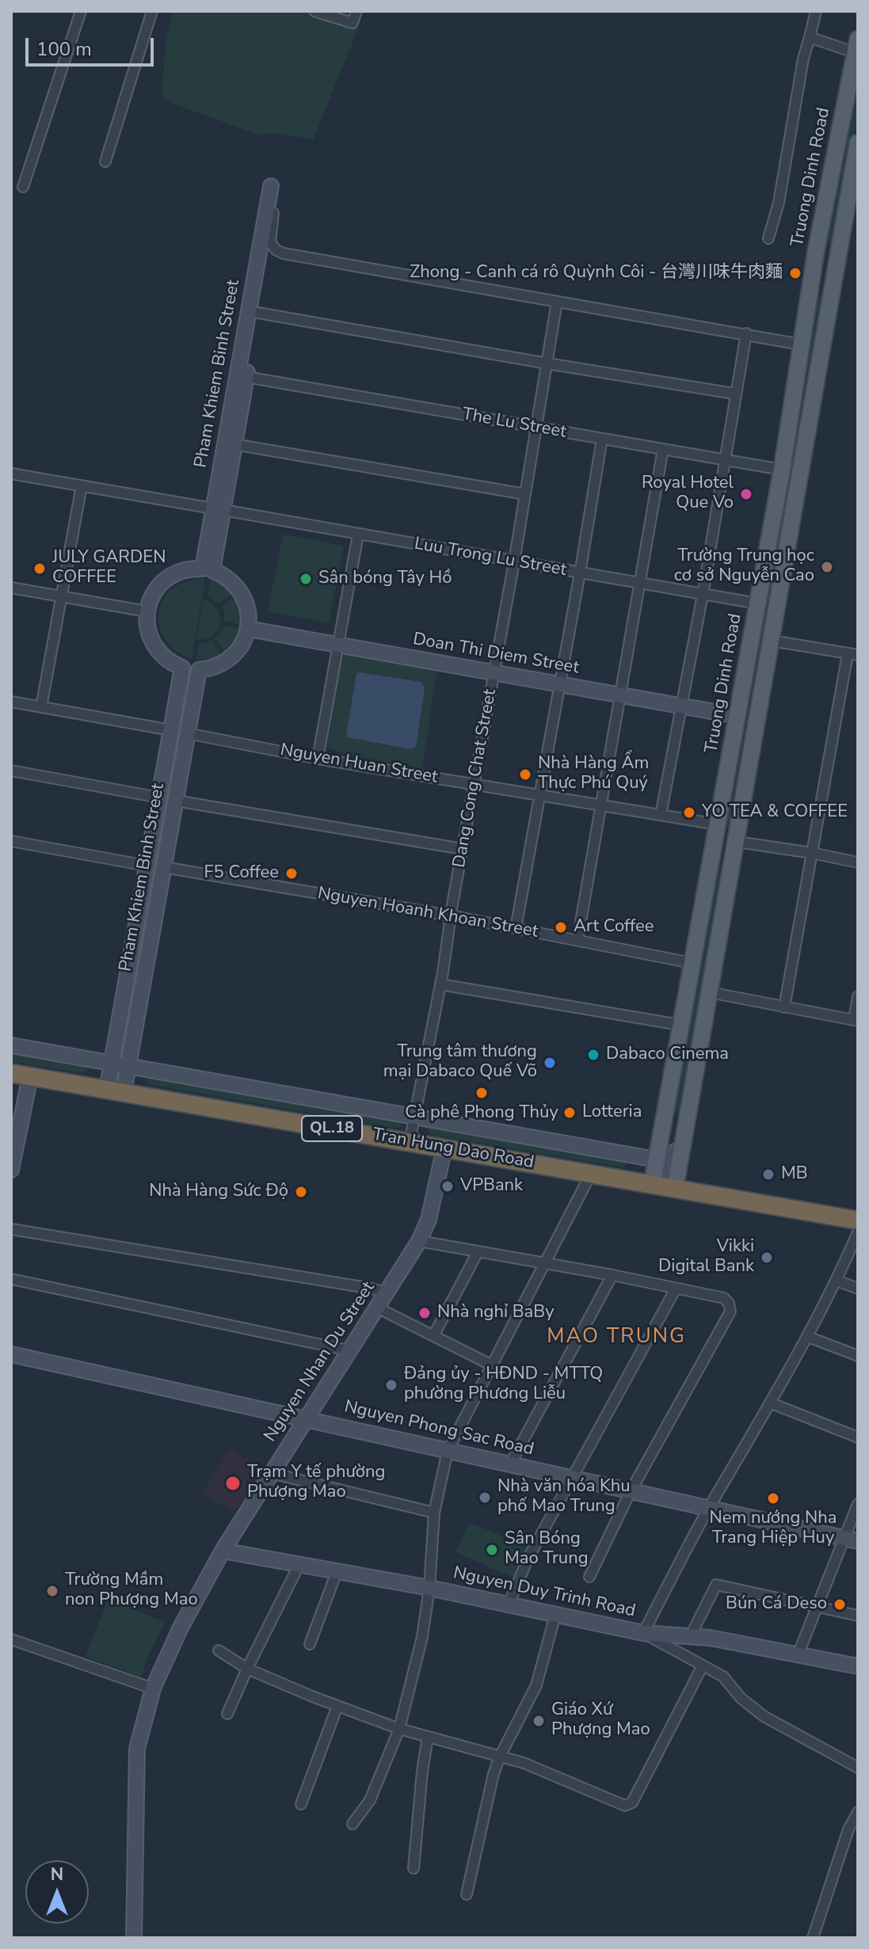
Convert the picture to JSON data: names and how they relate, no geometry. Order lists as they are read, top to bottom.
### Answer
{
  "streets": {
    "highway": ["QL.18", "Tran Hung Dao Road"],
    "main road": ["Truong Dinh Road"],
    "street": [
      "Pham Khiem Binh Street",
      "The Lu Street",
      "Luu Trong Lu Street",
      "Doan Thi Diem Street",
      "Nguyen Huan Street",
      "Dang Cong Chat Street",
      "Nguyen Hoanh Khoan Street",
      "Nguyen Nhan Du Street",
      "Nguyen Phong Sac Road",
      "Nguyen Duy Trinh Road"
    ]
  },
  "crossings": [
    ["Truong Dinh Road", "The Lu Street"],
    ["Truong Dinh Road", "Luu Trong Lu Street"],
    ["Truong Dinh Road", "Doan Thi Diem Street"],
    ["Truong Dinh Road", "Nguyen Huan Street"],
    ["Truong Dinh Road", "Nguyen Hoanh Khoan Street"],
    ["Truong Dinh Road", "Tran Hung Dao Road"],
    ["Pham Khiem Binh Street", "The Lu Street"],
    ["Pham Khiem Binh Street", "Luu Trong Lu Street"],
    ["Pham Khiem Binh Street", "Doan Thi Diem Street"],
    ["Pham Khiem Binh Street", "Nguyen Huan Street"],
    ["Pham Khiem Binh Street", "Nguyen Hoanh Khoan Street"],
    ["Pham Khiem Binh Street", "Tran Hung Dao Road"],
    ["The Lu Street", "Dang Cong Chat Street"],
    ["Luu Trong Lu Street", "Dang Cong Chat Street"],
    ["Doan Thi Diem Street", "Dang Cong Chat Street"],
    ["Nguyen Huan Street", "Dang Cong Chat Street"],
    ["Dang Cong Chat Street", "Nguyen Hoanh Khoan Street"],
    ["Dang Cong Chat Street", "Tran Hung Dao Road"],
    ["Tran Hung Dao Road", "Nguyen Nhan Du Street"],
    ["Nguyen Nhan Du Street", "Nguyen Phong Sac Road"],
    ["Nguyen Nhan Du Street", "Nguyen Duy Trinh Road"]
  ],
  "districts": ["MAO TRUNG"],
  "places": [
    "Zhong - Canh cá rô Quỳnh Côi - 台灣川味牛肉麵",
    "Royal Hotel Que Vo",
    "Trường Trung học cơ sở Nguyễn Cao",
    "JULY GARDEN COFFEE",
    "Sân bóng Tây Hồ",
    "Nhà Hàng Ẩm Thực Phú Quý",
    "YO TEA & COFFEE",
    "F5 Coffee",
    "Art Coffee",
    "Dabaco Cinema",
    "Trung tâm thương mại Dabaco Quế Võ",
    "Cà phê Phong Thủy",
    "Lotteria",
    "MB",
    "VPBank",
    "Nhà Hàng Sức Độ",
    "Vikki Digital Bank",
    "Nhà nghỉ BaBy",
    "Đảng ủy - HĐND - MTTQ phường Phương Liễu",
    "Trạm Y tế phường Phượng Mao",
    "Nhà văn hóa Khu phố Mao Trung",
    "Nem nướng Nha Trang Hiệp Huy",
    "Sân Bóng Mao Trung",
    "Trường Mầm non Phượng Mao",
    "Bún Cá Deso",
    "Giáo Xứ Phượng Mao"
  ],
  "scale_bar": "100 m",
  "north": "top"
}
